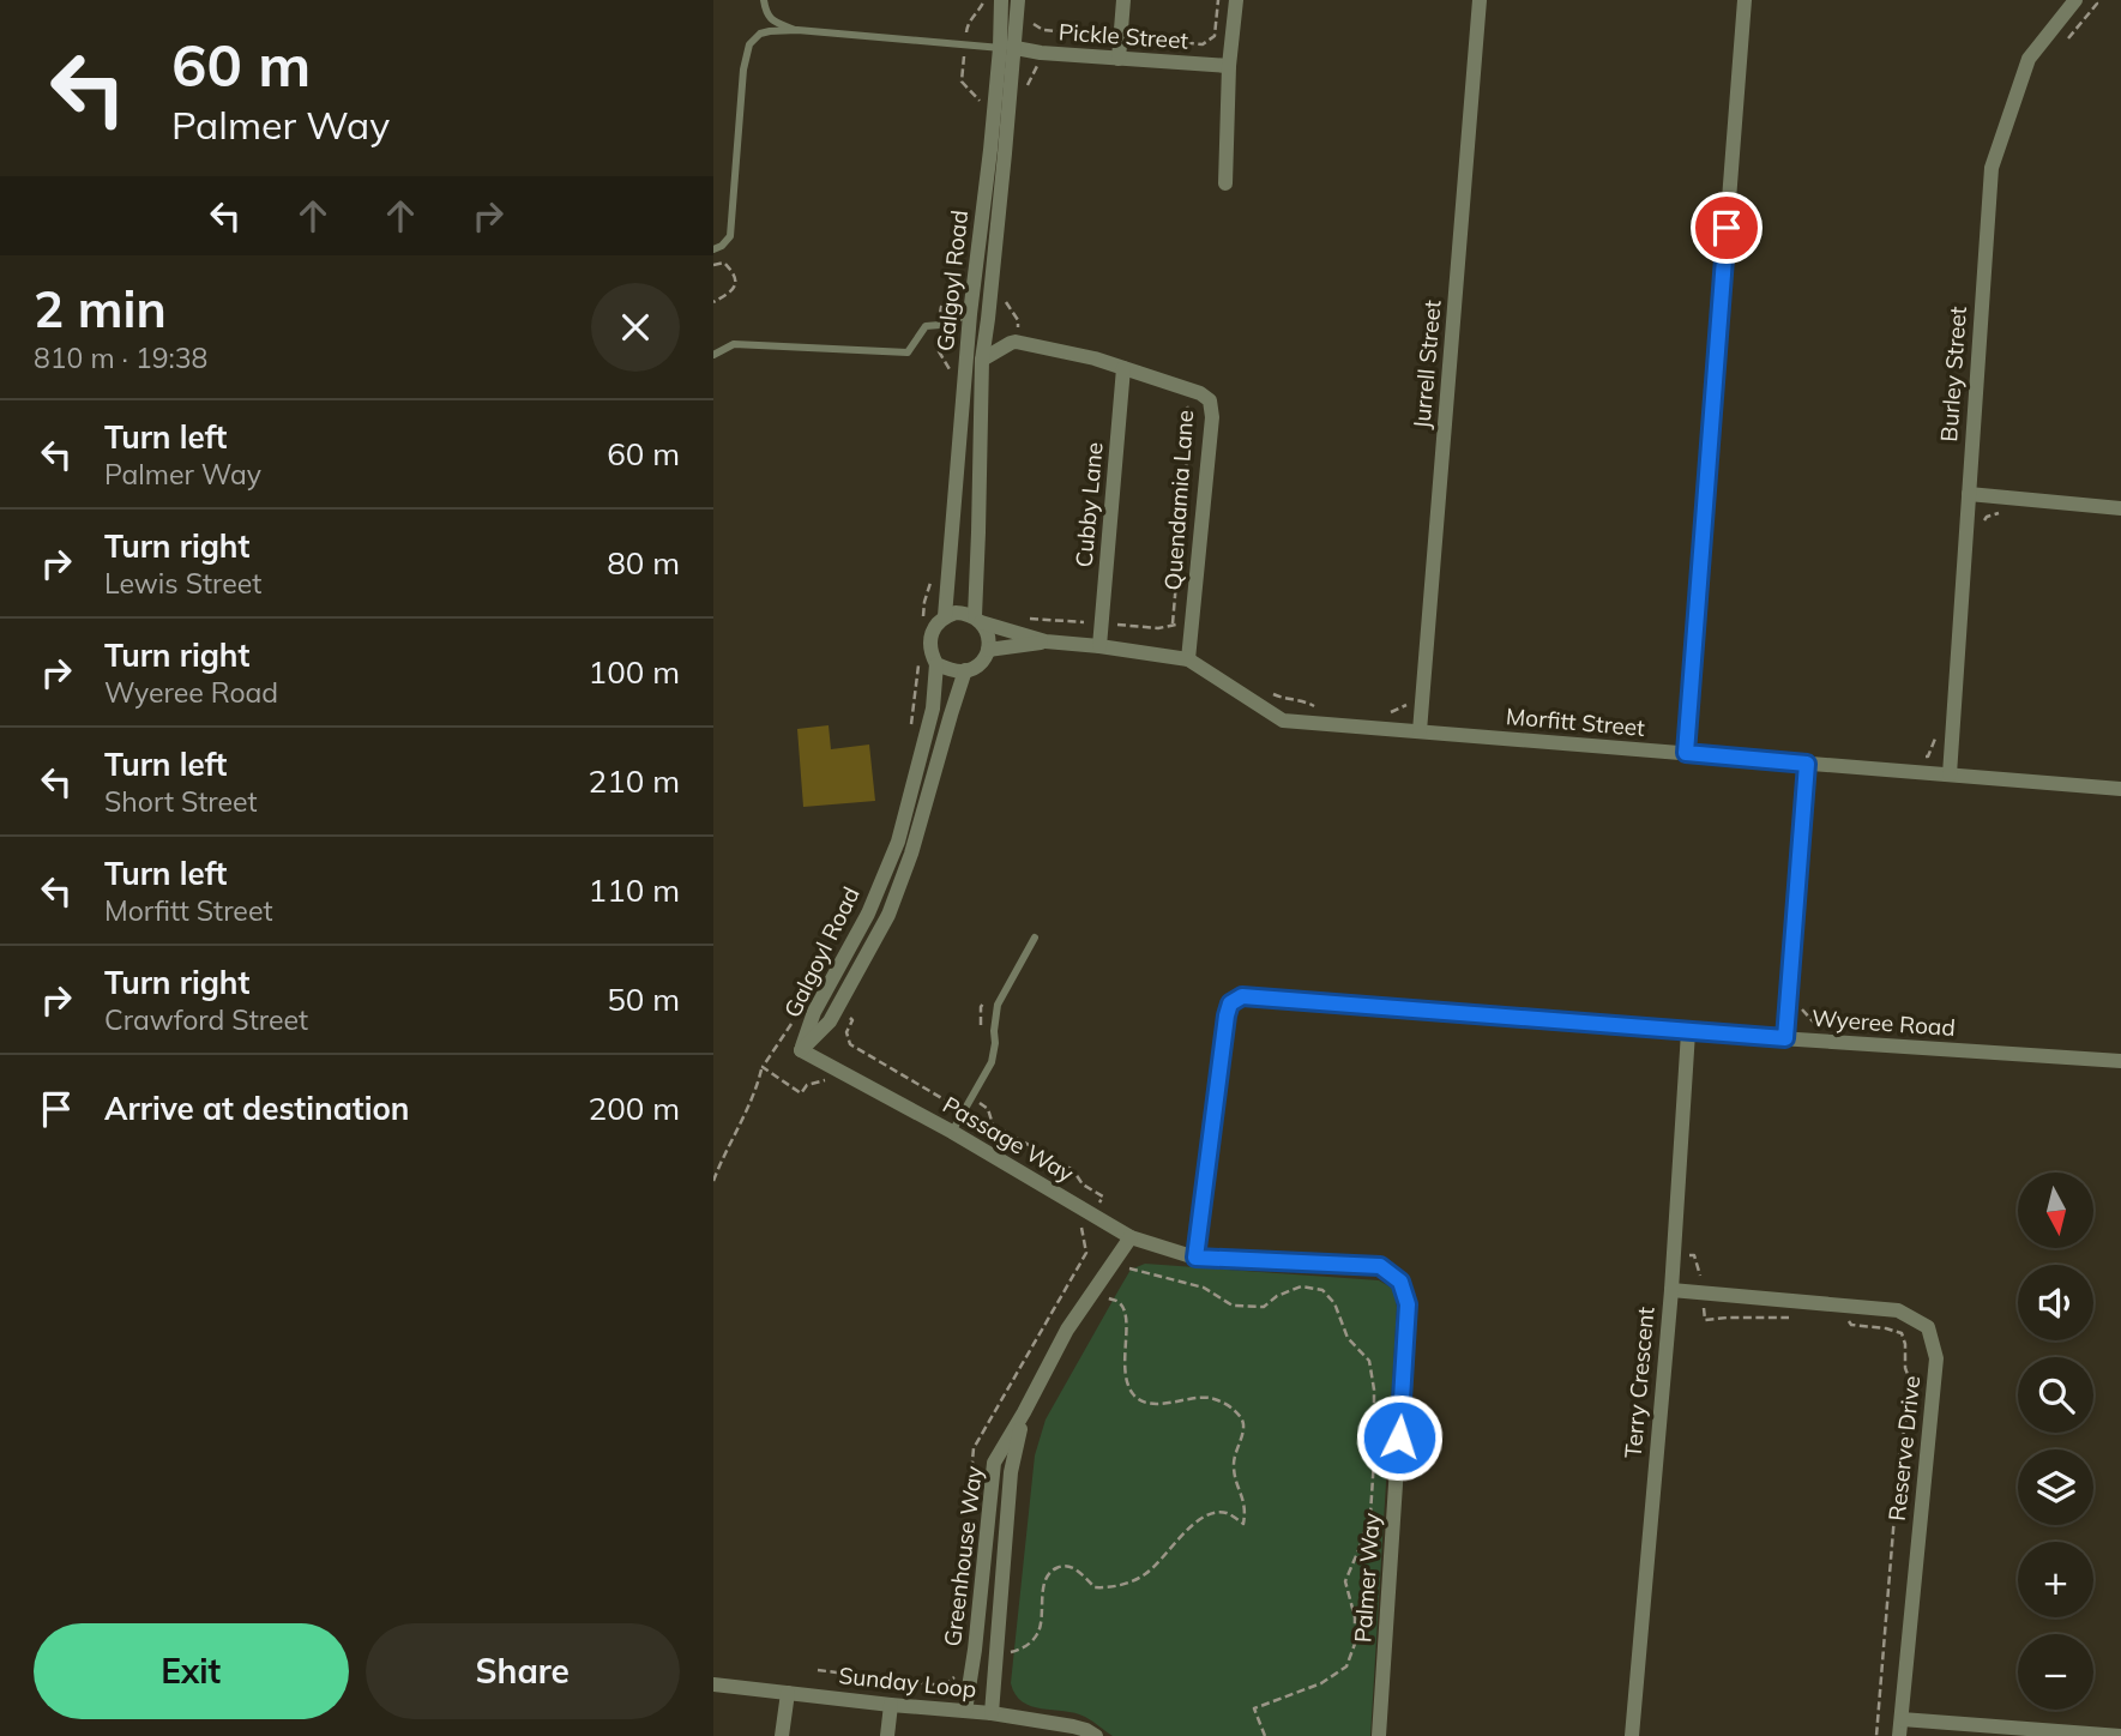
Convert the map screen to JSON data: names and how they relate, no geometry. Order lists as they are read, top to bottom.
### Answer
{
  "streets": {
    "street": [
      "Pickle Street",
      "Galgoyl Road",
      "Jurrell Street",
      "Burley Street",
      "Quendamia Lane",
      "Cubby Lane",
      "Morfitt Street",
      "Wyeree Road",
      "Passage Way",
      "Terry Crescent",
      "Reserve Drive",
      "Greenhouse Way",
      "Palmer Way",
      "Sunday Loop"
    ]
  },
  "crossings": [
    ["Pickle Street", "Galgoyl Road"],
    ["Galgoyl Road", "Morfitt Street"],
    ["Galgoyl Road", "Passage Way"],
    ["Jurrell Street", "Morfitt Street"],
    ["Burley Street", "Morfitt Street"],
    ["Quendamia Lane", "Cubby Lane"],
    ["Quendamia Lane", "Morfitt Street"],
    ["Cubby Lane", "Morfitt Street"],
    ["Wyeree Road", "Passage Way"],
    ["Wyeree Road", "Terry Crescent"],
    ["Wyeree Road", "Palmer Way"],
    ["Passage Way", "Greenhouse Way"],
    ["Passage Way", "Palmer Way"],
    ["Terry Crescent", "Reserve Drive"],
    ["Greenhouse Way", "Sunday Loop"]
  ],
  "north": "bottom",
  "page": {
    "turn": ["60 m", "Palmer Way"],
    "heading": ["2 min", "810 m · 19:38"],
    "list": [
      {
        "name": "Turn left",
        "note": "Palmer Way",
        "value": "60 m"
      },
      {
        "name": "Turn right",
        "note": "Lewis Street",
        "value": "80 m"
      },
      {
        "name": "Turn right",
        "note": "Wyeree Road",
        "value": "100 m"
      },
      {
        "name": "Turn left",
        "note": "Short Street",
        "value": "210 m"
      },
      {
        "name": "Turn left",
        "note": "Morfitt Street",
        "value": "110 m"
      },
      {
        "name": "Turn right",
        "note": "Crawford Street",
        "value": "50 m"
      },
      {
        "name": "Arrive at destination",
        "value": "200 m"
      }
    ],
    "map_buttons": ["+", "−"],
    "buttons": ["Exit", "Share"]
  }
}
